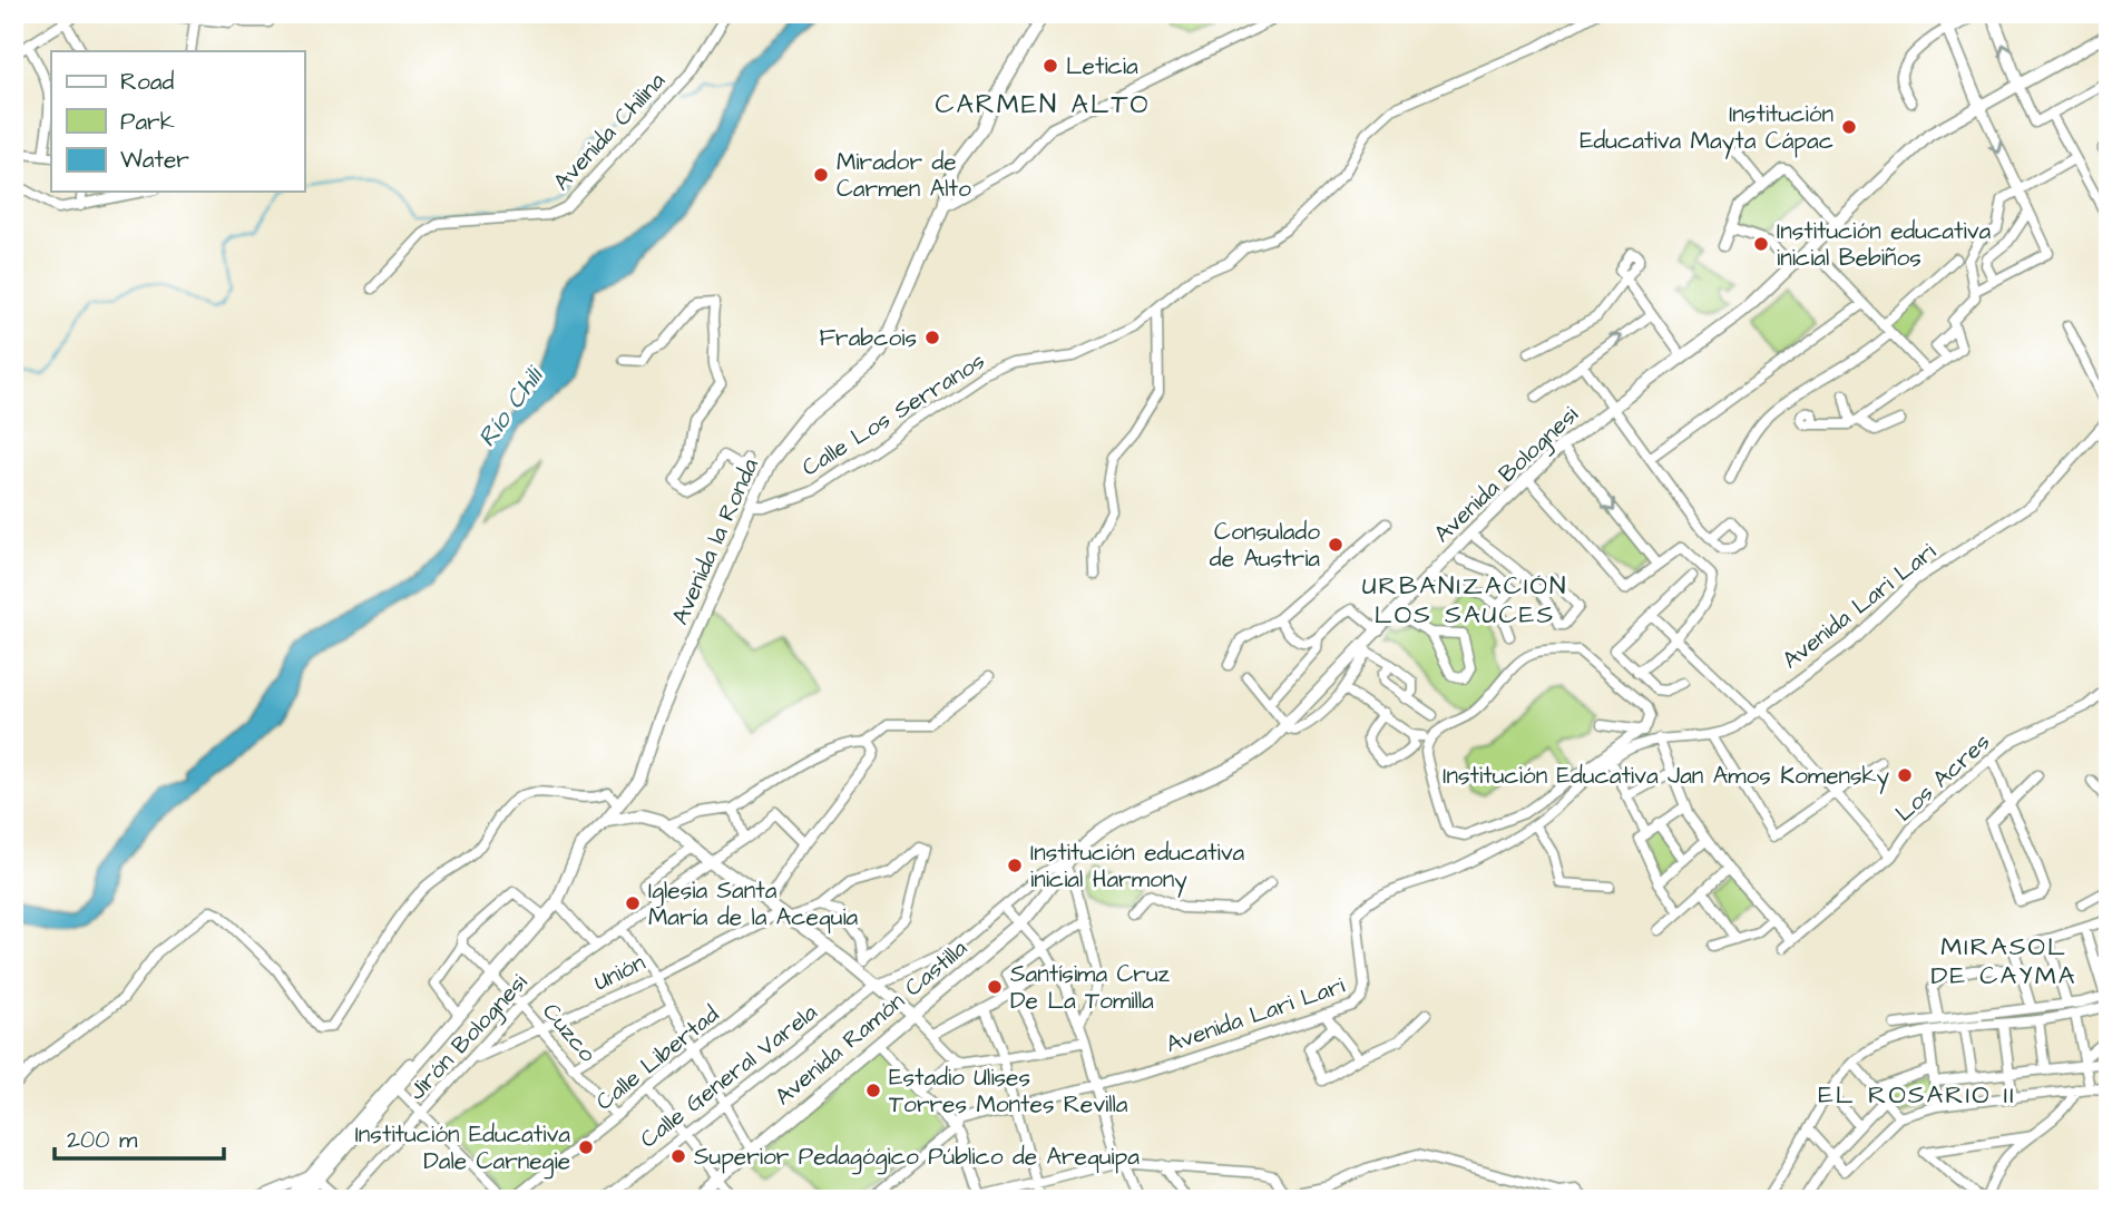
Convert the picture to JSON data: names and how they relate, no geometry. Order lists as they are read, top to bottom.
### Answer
{
  "streets": {
    "main road": ["Avenida Bolognesi", "Avenida la Ronda", "Avenida Ramón Castilla"],
    "street": [
      "Avenida Chilina",
      "Calle Los Serranos",
      "Avenida Lari Lari",
      "Los Acres",
      "Unión",
      "Cuzco",
      "Jirón Bolognesi",
      "Calle Libertad",
      "Calle General Varela"
    ]
  },
  "crossings": [
    ["Calle Los Serranos", "Avenida la Ronda"],
    ["Avenida Bolognesi", "Avenida Ramón Castilla"],
    ["Avenida Bolognesi", "Calle General Varela"],
    ["Unión", "Cuzco"],
    ["Unión", "Jirón Bolognesi"],
    ["Cuzco", "Jirón Bolognesi"],
    ["Cuzco", "Calle Libertad"]
  ],
  "districts": [
    "CARMEN ALTO",
    "URBANIZACIÓN LOS SAUCES",
    "MIRASOL DE CAYMA",
    "EL ROSARIO II"
  ],
  "water": ["Río Chili"],
  "places": [
    "Leticia",
    "Institución Educativa Mayta Cápac",
    "Mirador de Carmen Alto",
    "Institución educativa inicial Bebiños",
    "Frabcois",
    "Consulado de Austria",
    "Institución Educativa Jan Amos Komensky",
    "Institución educativa inicial Harmony",
    "Iglesia Santa María de la Acequia",
    "Santísima Cruz De La Tomilla",
    "Estadio Ulises Torres Montes Revilla",
    "Institución Educativa Dale Carnegie",
    "Superior Pedagógico Público de Arequipa"
  ],
  "legend": ["Road", "Park", "Water"],
  "scale_bar": "200 m"
}
